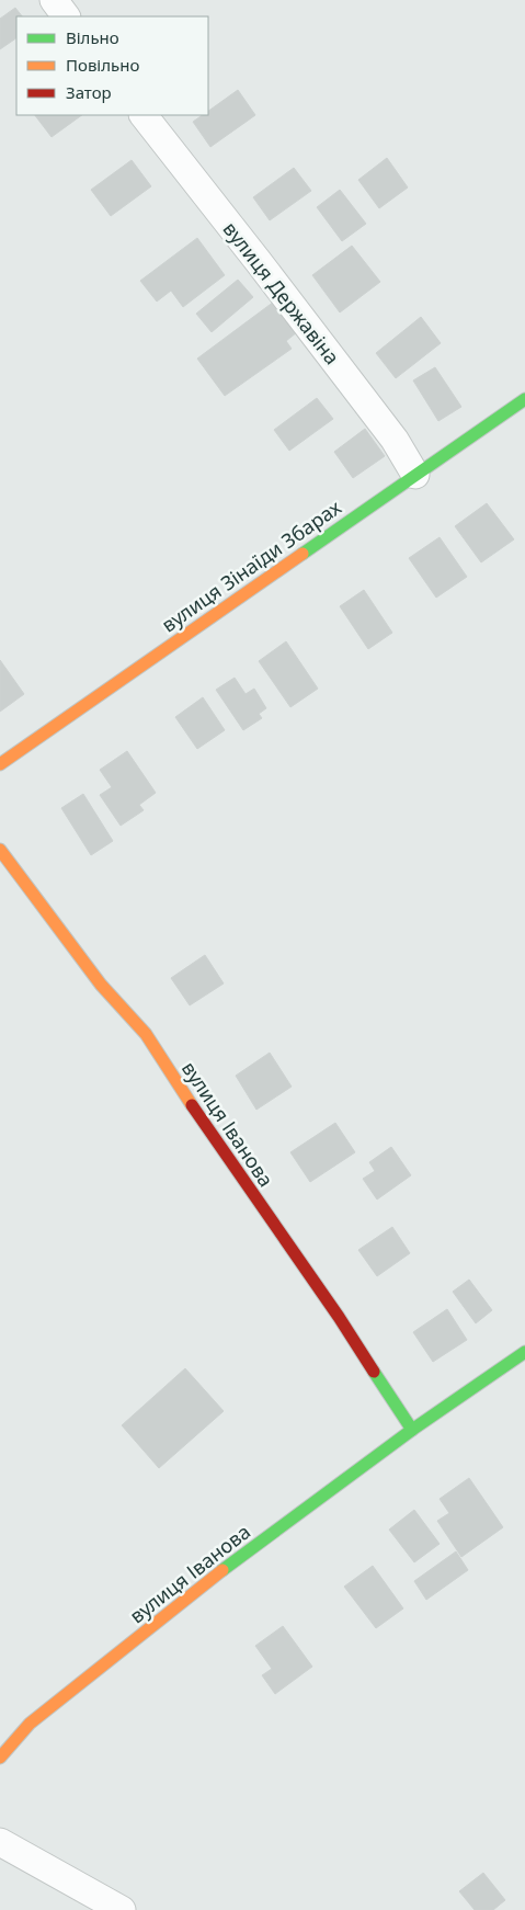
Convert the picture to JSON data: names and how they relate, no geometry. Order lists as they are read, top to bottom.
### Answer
{
  "streets": {
    "street": ["вулиця Державіна", "вулиця Зінаїди Збарах", "вулиця Іванова"]
  },
  "crossings": [
    ["вулиця Державіна", "вулиця Зінаїди Збарах"]
  ],
  "legend": ["Вільно", "Повільно", "Затор"]
}
